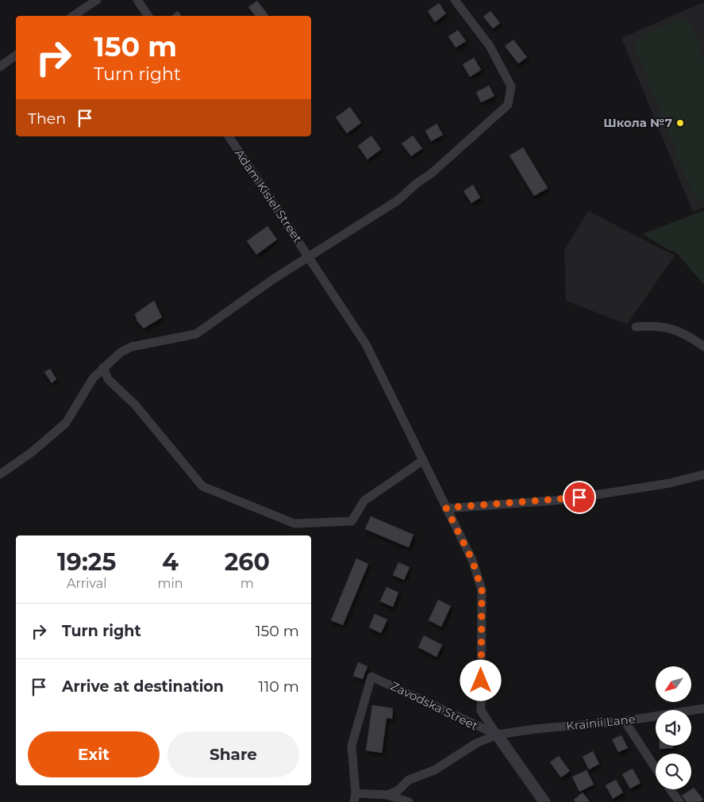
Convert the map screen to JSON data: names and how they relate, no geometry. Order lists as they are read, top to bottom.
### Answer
{
  "streets": {
    "street": ["Adam Kisiel Street", "Zavodska Street", "Krainii Lane"]
  },
  "crossings": [
    ["Adam Kisiel Street", "Zavodska Street"],
    ["Zavodska Street", "Krainii Lane"]
  ],
  "places": ["Школа №7"],
  "north": "bottom left",
  "page": {
    "turn": ["150 m", "Turn right"],
    "then": "Then",
    "eta": [
      "19:25",
      "Arrival",
      "4",
      "min",
      "260",
      "m"
    ],
    "list": [
      {
        "name": "Turn right",
        "value": "150 m"
      },
      {
        "name": "Arrive at destination",
        "value": "110 m"
      }
    ],
    "buttons": ["Exit", "Share"]
  }
}
